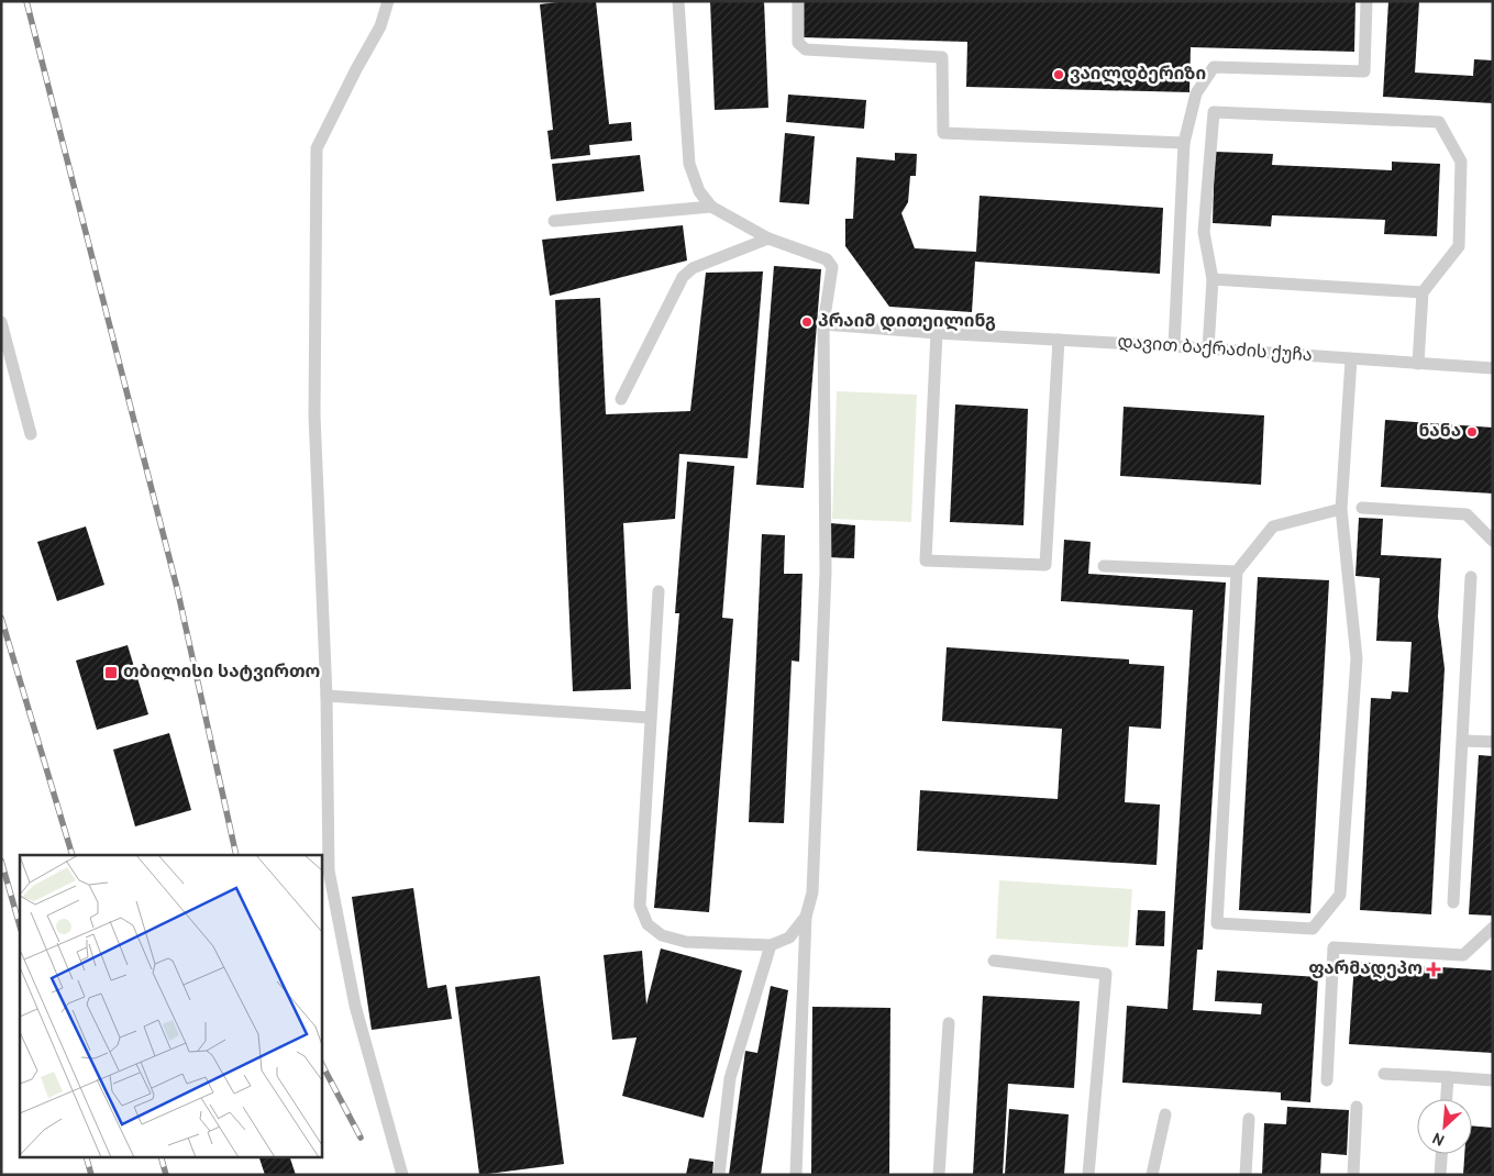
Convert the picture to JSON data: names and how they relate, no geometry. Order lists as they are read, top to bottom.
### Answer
{
  "streets": {
    "lane": ["დავით ბაქრაძის ქუჩა"]
  },
  "places": {
    "other": ["ვაილდბერიზი", "პრაიმ დითეილინგ", "ნანა"],
    "transit": ["თბილისი სატვირთო"],
    "health": ["ფარმადეპო"]
  },
  "north": "bottom left"
}
